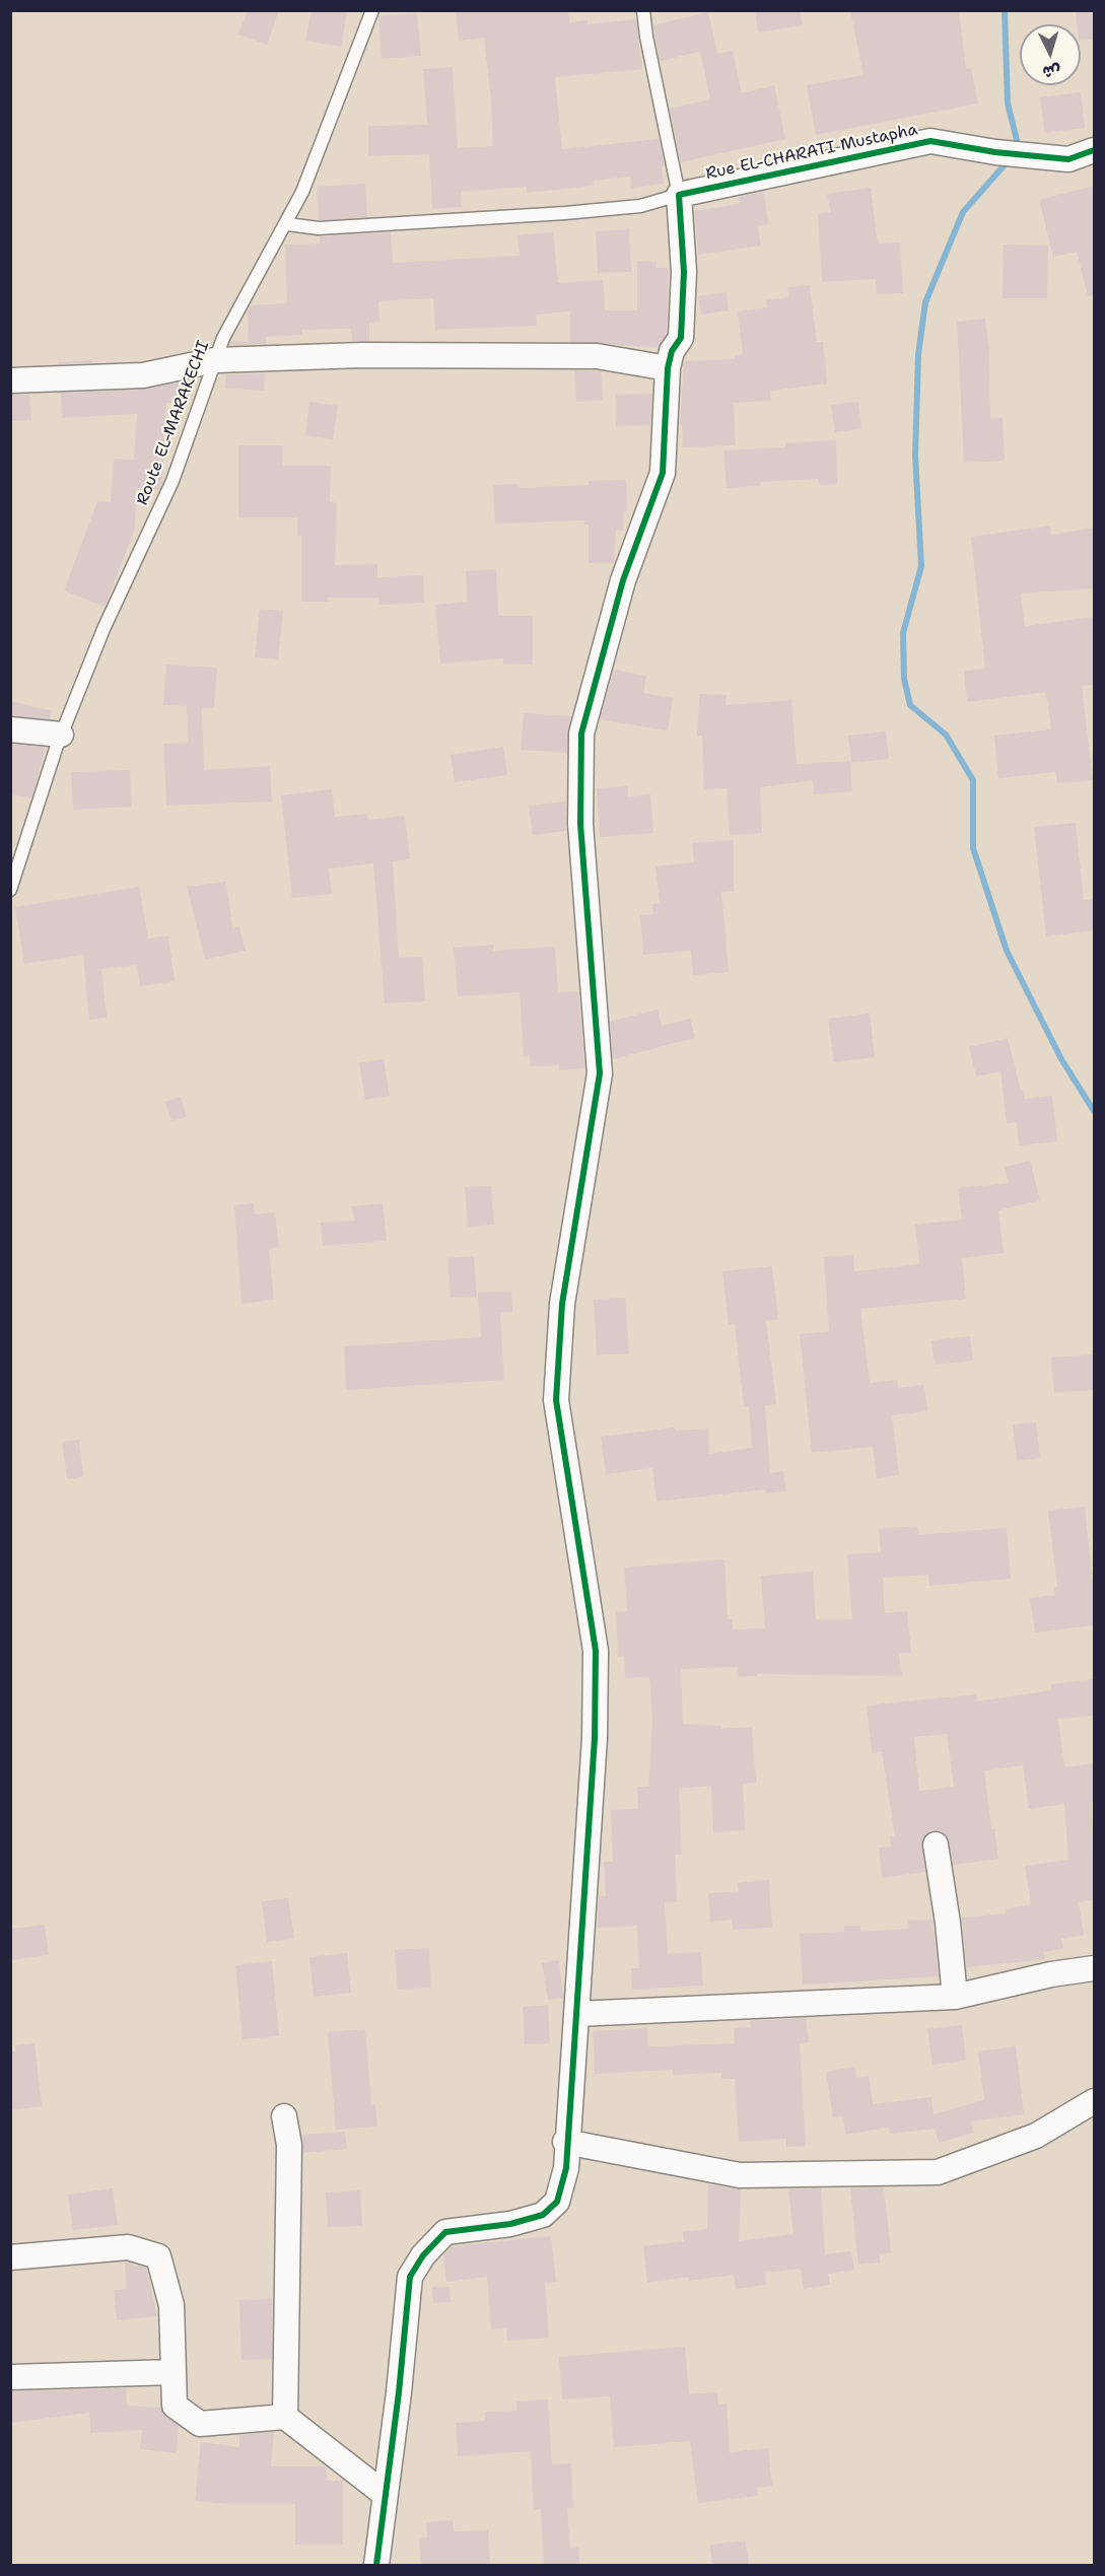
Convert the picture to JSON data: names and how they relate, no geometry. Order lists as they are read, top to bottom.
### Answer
{
  "streets": {
    "street": ["Rue EL-CHARATI Mustapha"],
    "lane": ["Route EL-MARAKECHI"]
  },
  "north": "bottom"
}
